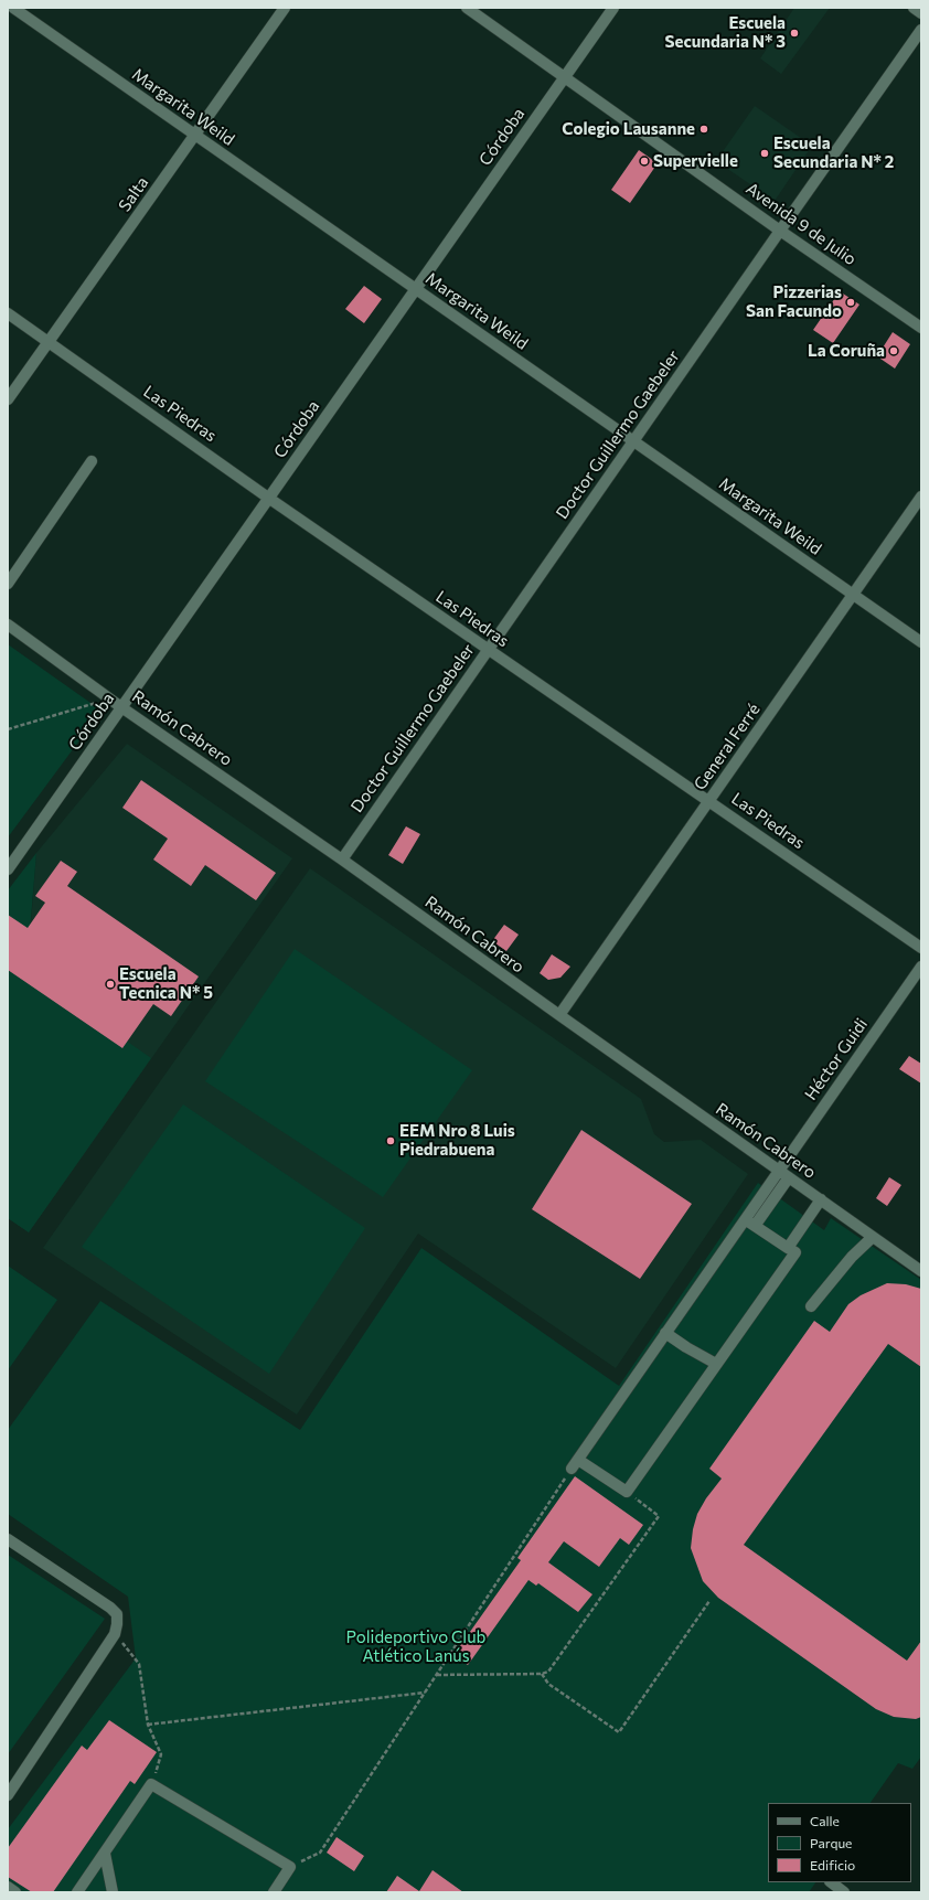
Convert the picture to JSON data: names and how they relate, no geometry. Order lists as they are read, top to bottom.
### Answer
{
  "streets": {
    "street": [
      "Margarita Weild",
      "Córdoba",
      "Salta",
      "Avenida 9 de Julio",
      "Las Piedras",
      "Doctor Guillermo Gaebeler",
      "Ramón Cabrero",
      "General Ferré",
      "Héctor Guidi"
    ]
  },
  "crossings": [
    ["Margarita Weild", "Córdoba"],
    ["Margarita Weild", "Salta"],
    ["Margarita Weild", "Doctor Guillermo Gaebeler"],
    ["Margarita Weild", "General Ferré"],
    ["Córdoba", "Avenida 9 de Julio"],
    ["Córdoba", "Las Piedras"],
    ["Córdoba", "Ramón Cabrero"],
    ["Salta", "Las Piedras"],
    ["Avenida 9 de Julio", "Doctor Guillermo Gaebeler"],
    ["Las Piedras", "Doctor Guillermo Gaebeler"],
    ["Las Piedras", "General Ferré"],
    ["Doctor Guillermo Gaebeler", "Ramón Cabrero"],
    ["Ramón Cabrero", "General Ferré"],
    ["Ramón Cabrero", "Héctor Guidi"]
  ],
  "parks": ["Polideportivo Club Atlético Lanús"],
  "places": [
    "Escuela Secundaria N* 3",
    "Colegio Lausanne",
    "Escuela Secundaria N* 2",
    "Supervielle",
    "Pizzerias San Facundo",
    "La Coruña",
    "Escuela Tecnica N* 5",
    "EEM Nro 8 Luis Piedrabuena"
  ],
  "legend": ["Calle", "Parque", "Edificio"]
}
